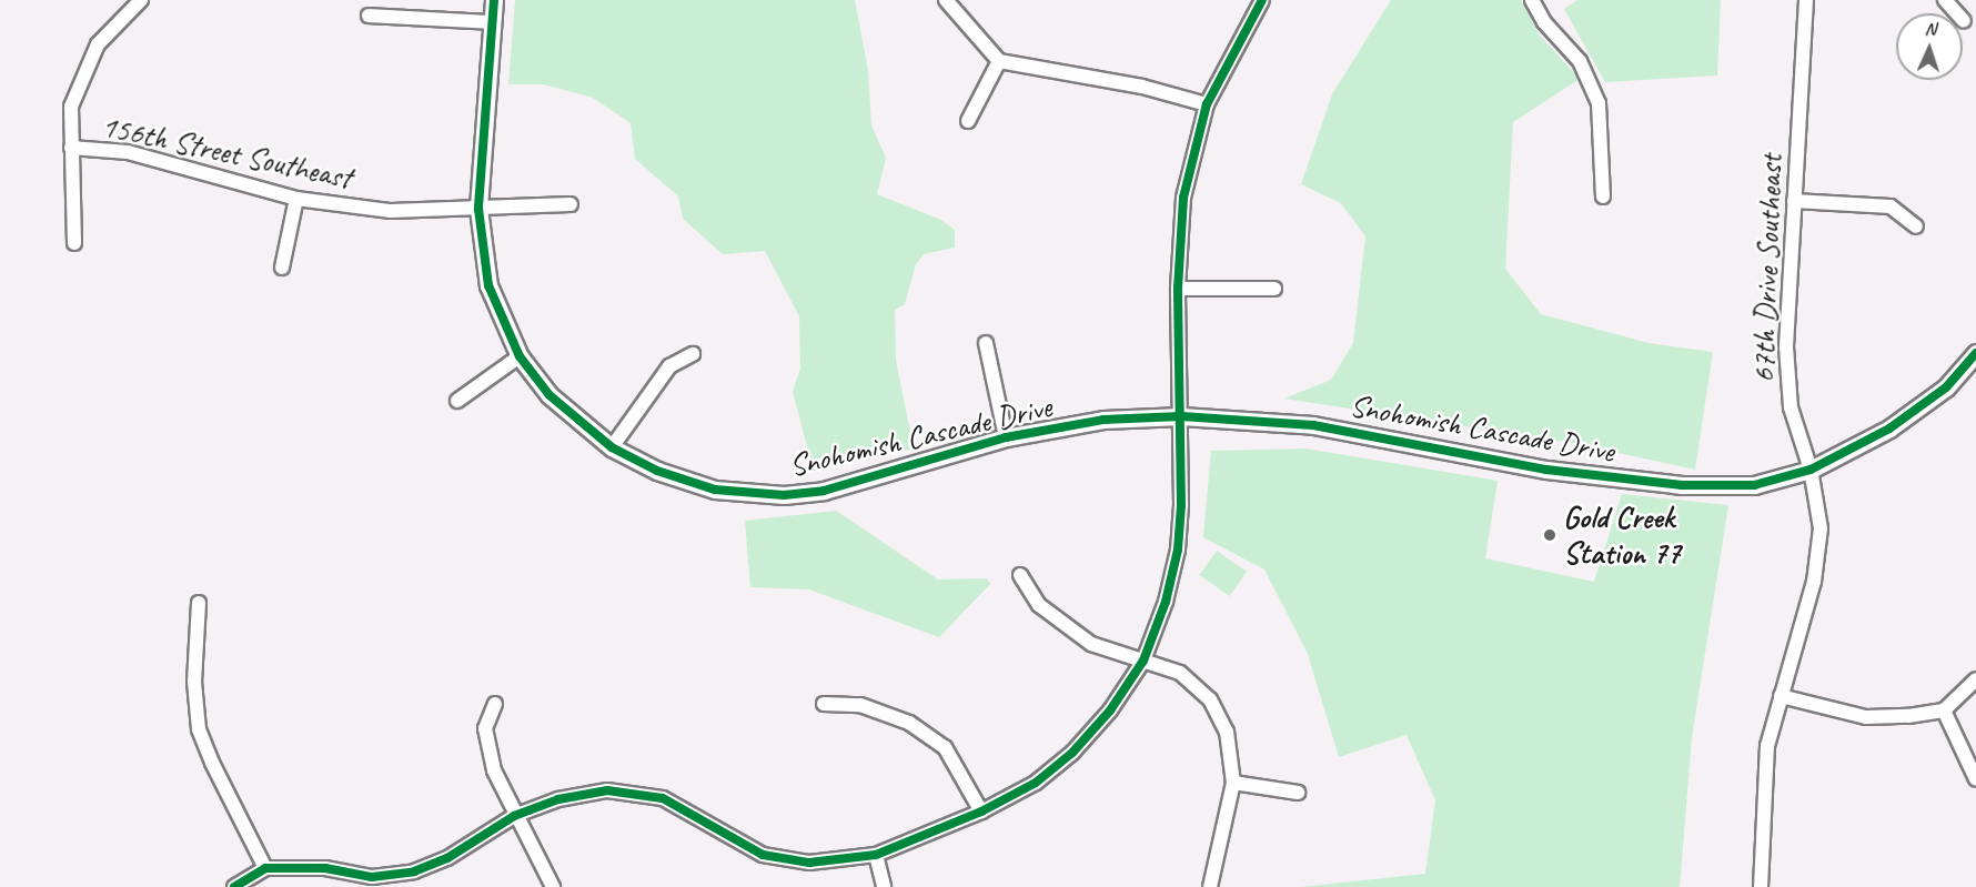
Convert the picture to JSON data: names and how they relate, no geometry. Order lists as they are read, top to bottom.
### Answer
{
  "streets": {
    "street": ["156th Street Southeast", "67th Drive Southeast", "Snohomish Cascade Drive"]
  },
  "crossings": [
    ["156th Street Southeast", "Snohomish Cascade Drive"],
    ["67th Drive Southeast", "Snohomish Cascade Drive"]
  ],
  "places": ["Gold Creek Station 77"],
  "north": "top"
}
